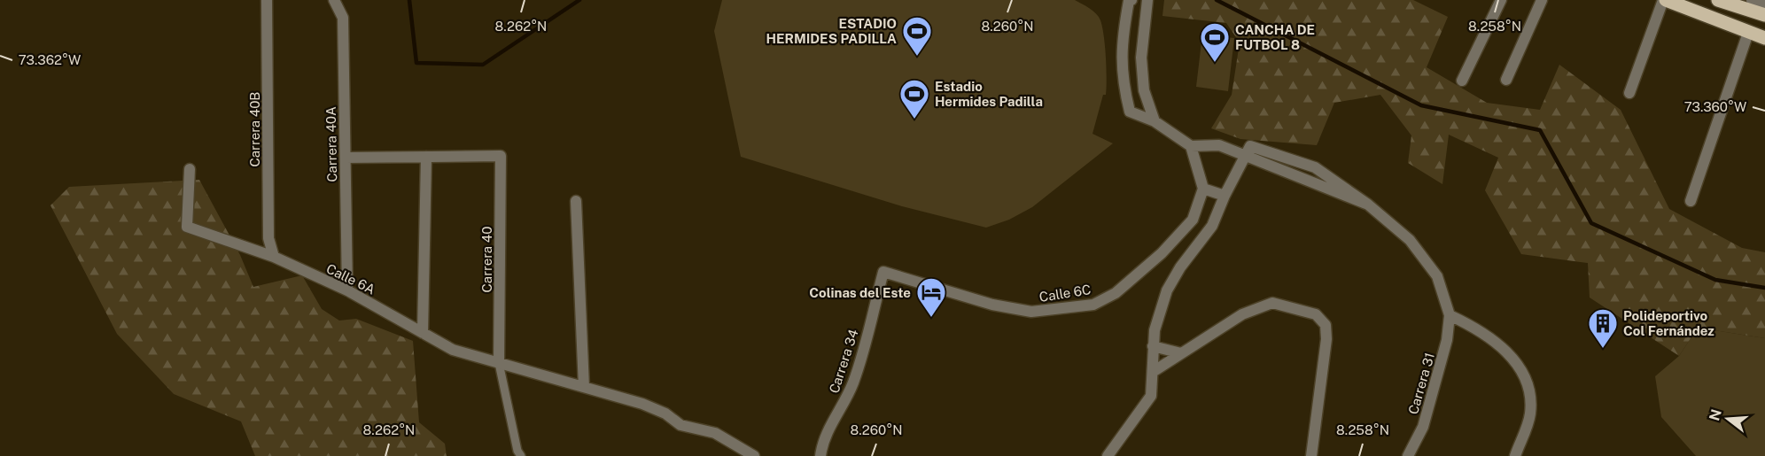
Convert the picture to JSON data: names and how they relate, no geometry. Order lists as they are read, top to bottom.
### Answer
{
  "streets": {
    "street": [
      "Carrera 40B",
      "Carrera 40A",
      "Carrera 40",
      "Calle 6A",
      "Calle 6C",
      "Carrera 34",
      "Carrera 31"
    ]
  },
  "crossings": [
    ["Carrera 40B", "Calle 6A"],
    ["Carrera 40A", "Calle 6A"],
    ["Carrera 40", "Calle 6A"],
    ["Calle 6C", "Carrera 34"]
  ],
  "places": {
    "sports": ["ESTADIO HERMIDES PADILLA", "CANCHA DE FUTBOL 8", "Estadio Hermides Padilla"],
    "hotel": ["Colinas del Este"],
    "building": ["Polideportivo Col Fernández"]
  },
  "north": "left",
  "coordinates": [
    "8.262°N",
    "8.260°N",
    "8.258°N",
    "73.362°W",
    "73.360°W"
  ]
}
